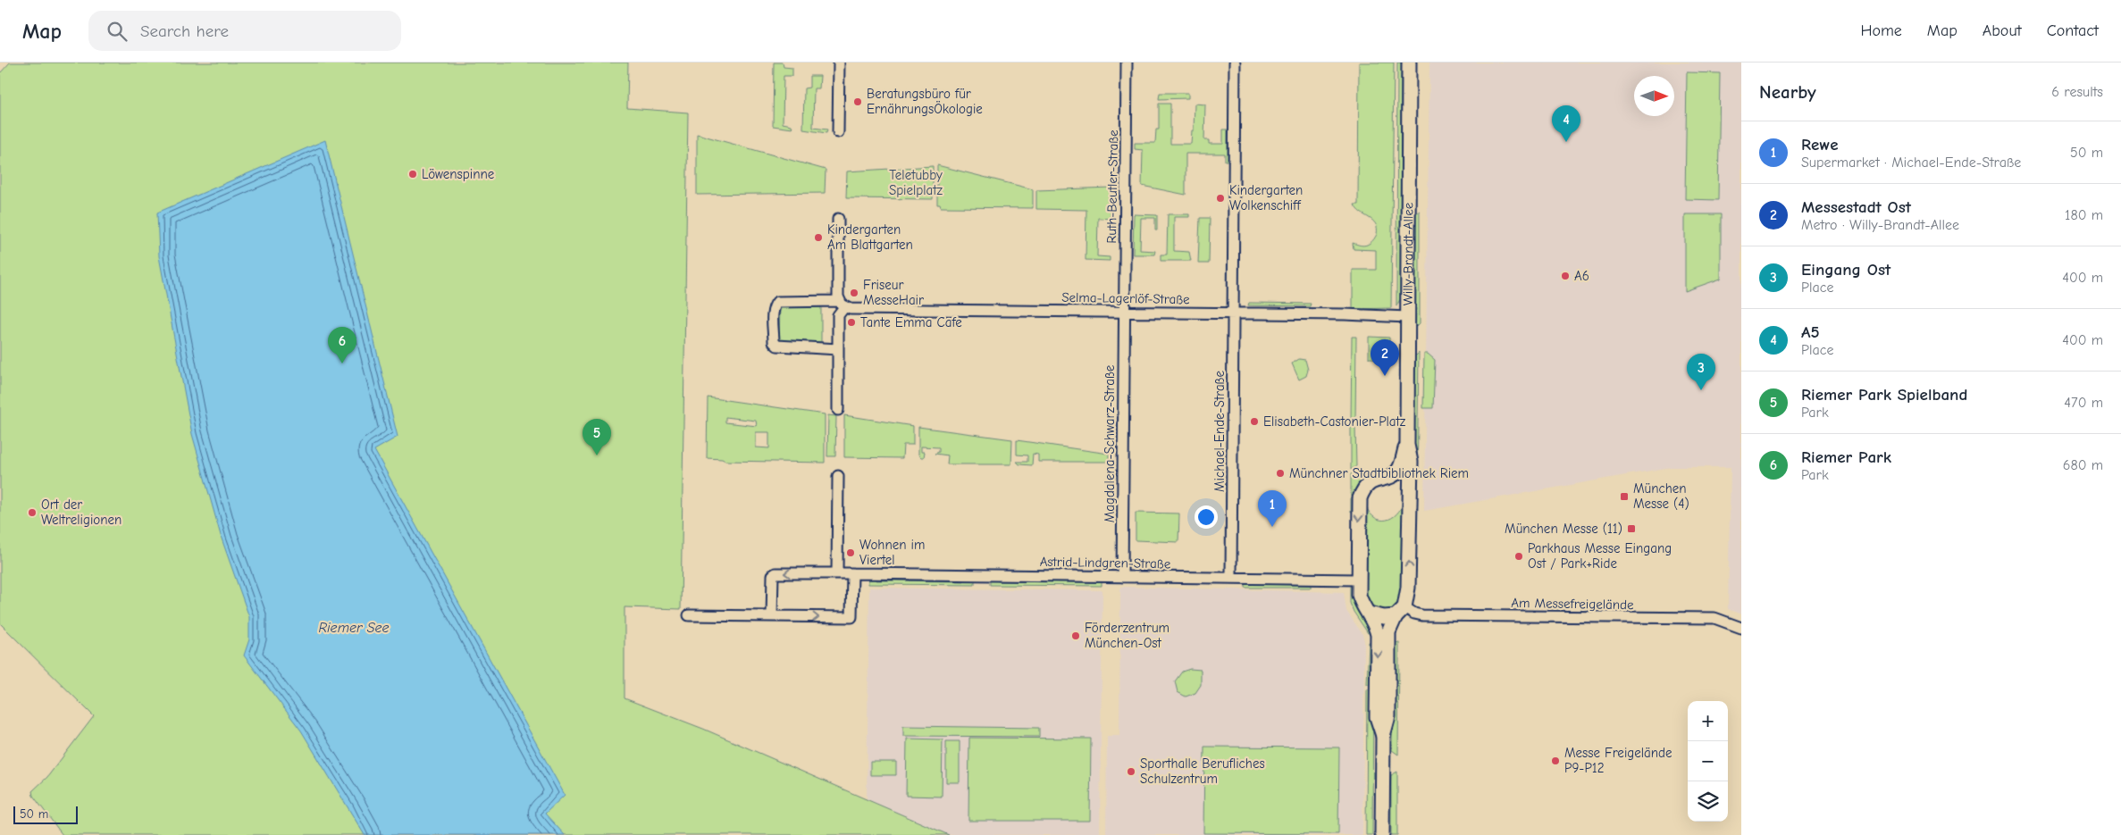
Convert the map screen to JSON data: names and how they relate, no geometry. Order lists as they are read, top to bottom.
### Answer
{
  "streets": {
    "main road": ["Willy-Brandt-Allee"],
    "street": [
      "Ruth-Beutler-Straße",
      "Selma-Lagerlöf-Straße",
      "Michael-Ende-Straße",
      "Magdalena-Schwarz-Straße",
      "Astrid-Lindgren-Straße",
      "Am Messefreigelände"
    ]
  },
  "crossings": [
    ["Ruth-Beutler-Straße", "Selma-Lagerlöf-Straße"],
    ["Ruth-Beutler-Straße", "Magdalena-Schwarz-Straße"],
    ["Willy-Brandt-Allee", "Selma-Lagerlöf-Straße"],
    ["Willy-Brandt-Allee", "Am Messefreigelände"],
    ["Selma-Lagerlöf-Straße", "Michael-Ende-Straße"],
    ["Selma-Lagerlöf-Straße", "Magdalena-Schwarz-Straße"],
    ["Michael-Ende-Straße", "Astrid-Lindgren-Straße"],
    ["Magdalena-Schwarz-Straße", "Astrid-Lindgren-Straße"]
  ],
  "water": ["Riemer See"],
  "parks": ["Teletubby Spielplatz"],
  "places": {
    "other": [
      "Beratungsbüro für ErnährungsÖkologie",
      "Löwenspinne",
      "Kindergarten Wolkenschiff",
      "Kindergarten Am Blattgarten",
      "A6",
      "Friseur MesseHair",
      "Tante Emma Cafe",
      "Elisabeth-Castonier-Platz",
      "Münchner Stadtbibliothek Riem",
      "Ort der Weltreligionen",
      "Wohnen im Viertel",
      "Parkhaus Messe Eingang Ost / Park+Ride",
      "Förderzentrum München-Ost",
      "Messe Freigelände P9-P12",
      "Sporthalle Berufliches Schulzentrum"
    ],
    "transit": ["München Messe (4)", "München Messe (11)"]
  },
  "scale_bar": "50 m",
  "north": "right",
  "page": {
    "header": "Map",
    "search": "Search here",
    "nav": [
      "Home",
      "Map",
      "About",
      "Contact"
    ],
    "heading": ["Nearby", "6 results"],
    "pins": [
      "4",
      "6",
      "2",
      "3",
      "5",
      "1"
    ],
    "list": [
      {
        "mark": "1",
        "name": "Rewe",
        "note": "Supermarket · Michael-Ende-Straße",
        "value": "50 m"
      },
      {
        "mark": "2",
        "name": "Messestadt Ost",
        "note": "Metro · Willy-Brandt-Allee",
        "value": "180 m"
      },
      {
        "mark": "3",
        "name": "Eingang Ost",
        "note": "Place",
        "value": "400 m"
      },
      {
        "mark": "4",
        "name": "A5",
        "note": "Place",
        "value": "400 m"
      },
      {
        "mark": "5",
        "name": "Riemer Park Spielband",
        "note": "Park",
        "value": "470 m"
      },
      {
        "mark": "6",
        "name": "Riemer Park",
        "note": "Park",
        "value": "680 m"
      }
    ],
    "map_buttons": ["+", "−"],
    "scale": "50 m"
  }
}
